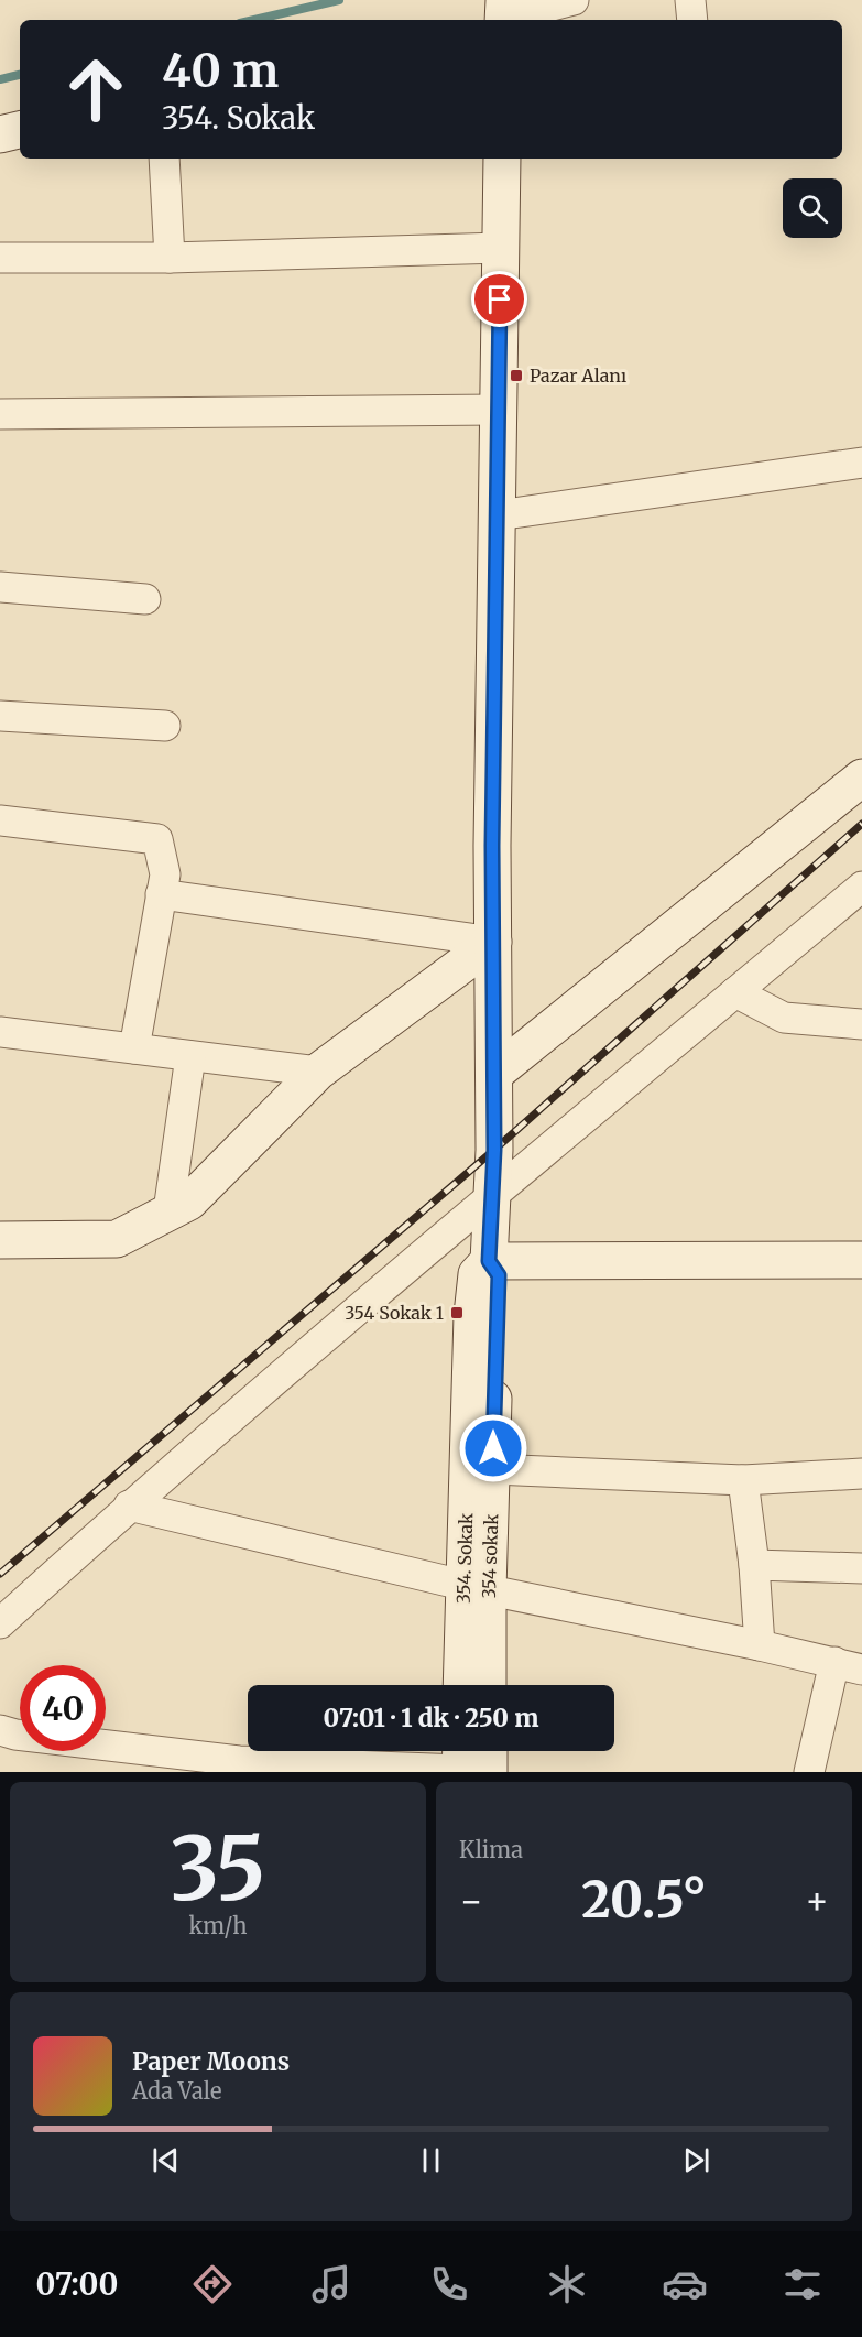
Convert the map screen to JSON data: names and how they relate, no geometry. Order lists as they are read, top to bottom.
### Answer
{
  "streets": {
    "street": ["354 sokak", "354. Sokak"]
  },
  "crossings": [
    ["354 sokak", "354. Sokak"]
  ],
  "places": {
    "transit": ["Pazar Alanı", "354 Sokak 1"]
  },
  "page": {
    "turn": ["40 m", "354. Sokak"],
    "limit": "40",
    "trip": "07:01 · 1 dk · 250 m",
    "tile": [
      ["35", "km/h"],
      "Klima"
    ],
    "heat": ["−", "20.5°", "+"],
    "song": ["Paper Moons", "Ada Vale"],
    "tabs": "07:00"
  }
}
